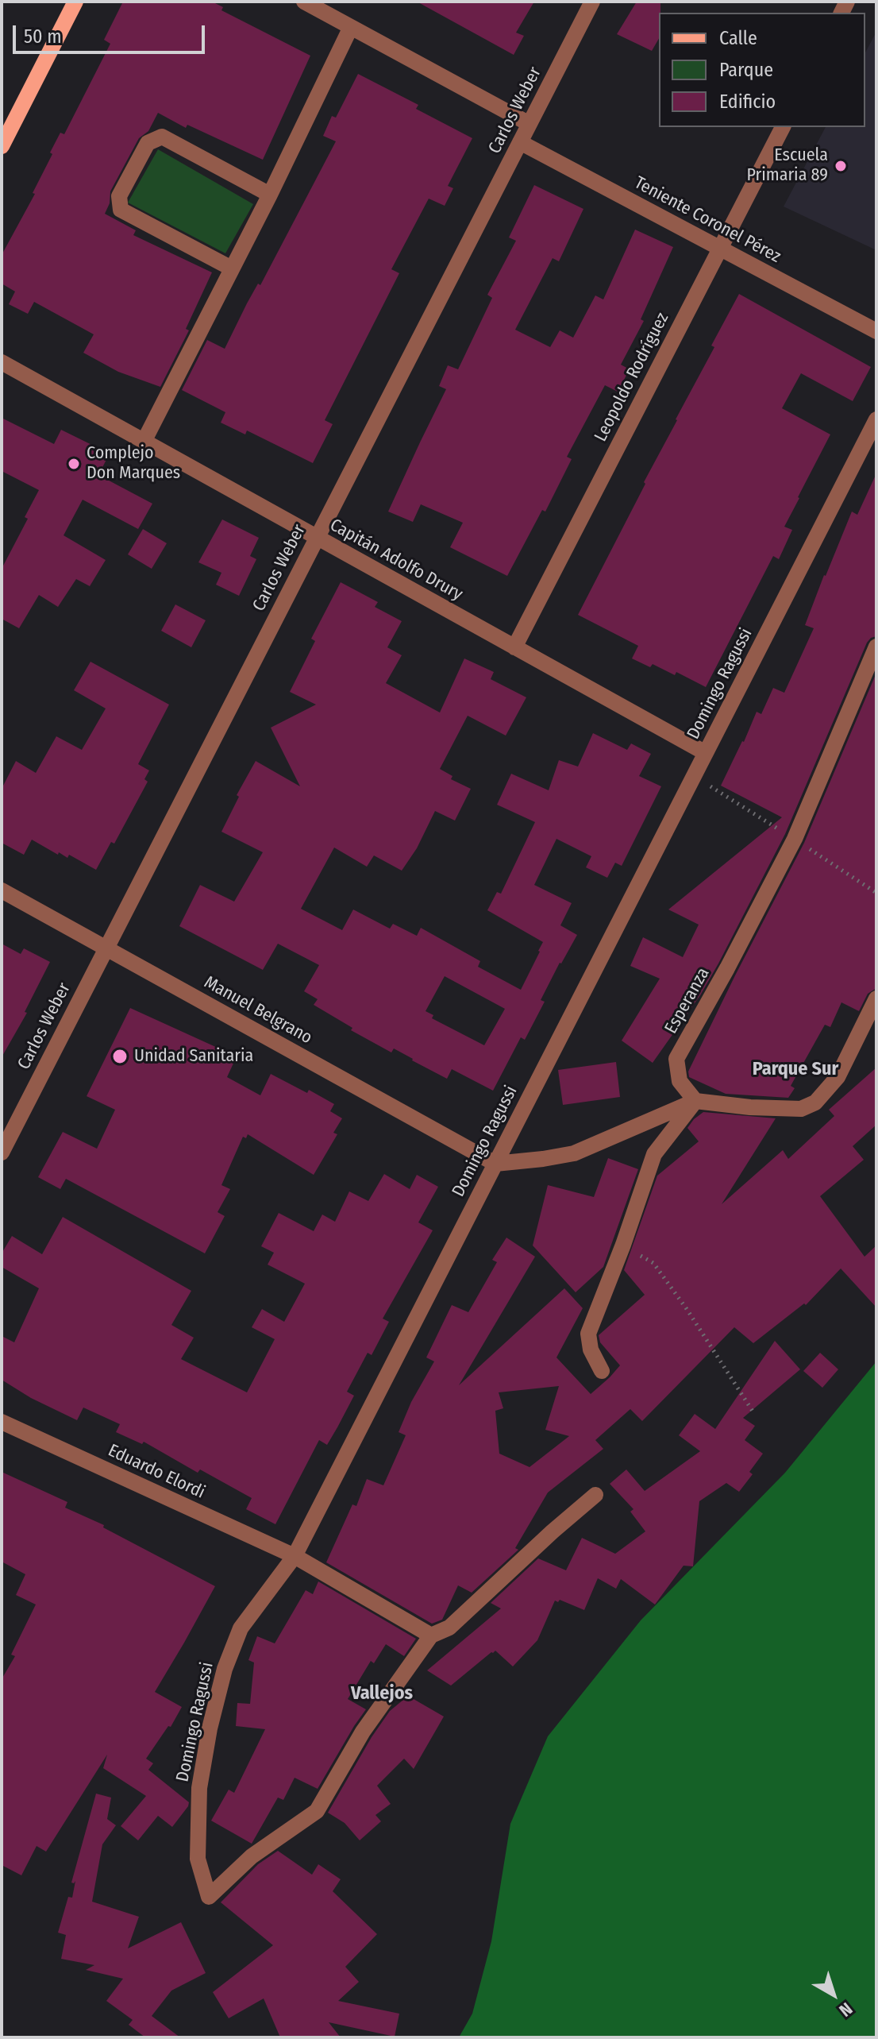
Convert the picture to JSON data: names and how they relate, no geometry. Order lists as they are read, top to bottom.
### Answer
{
  "streets": {
    "street": [
      "Carlos Weber",
      "Teniente Coronel Pérez",
      "Leopoldo Rodríguez",
      "Capitán Adolfo Drury",
      "Domingo Ragussi",
      "Esperanza",
      "Manuel Belgrano",
      "Eduardo Elordi"
    ]
  },
  "crossings": [
    ["Carlos Weber", "Teniente Coronel Pérez"],
    ["Carlos Weber", "Capitán Adolfo Drury"],
    ["Carlos Weber", "Manuel Belgrano"],
    ["Teniente Coronel Pérez", "Leopoldo Rodríguez"],
    ["Leopoldo Rodríguez", "Capitán Adolfo Drury"],
    ["Capitán Adolfo Drury", "Domingo Ragussi"],
    ["Domingo Ragussi", "Manuel Belgrano"],
    ["Domingo Ragussi", "Eduardo Elordi"]
  ],
  "districts": ["Parque Sur", "Vallejos"],
  "places": ["Escuela Primaria 89", "Complejo Don Marques", "Unidad Sanitaria"],
  "legend": ["Calle", "Parque", "Edificio"],
  "scale_bar": "50 m",
  "north": "bottom right"
}
